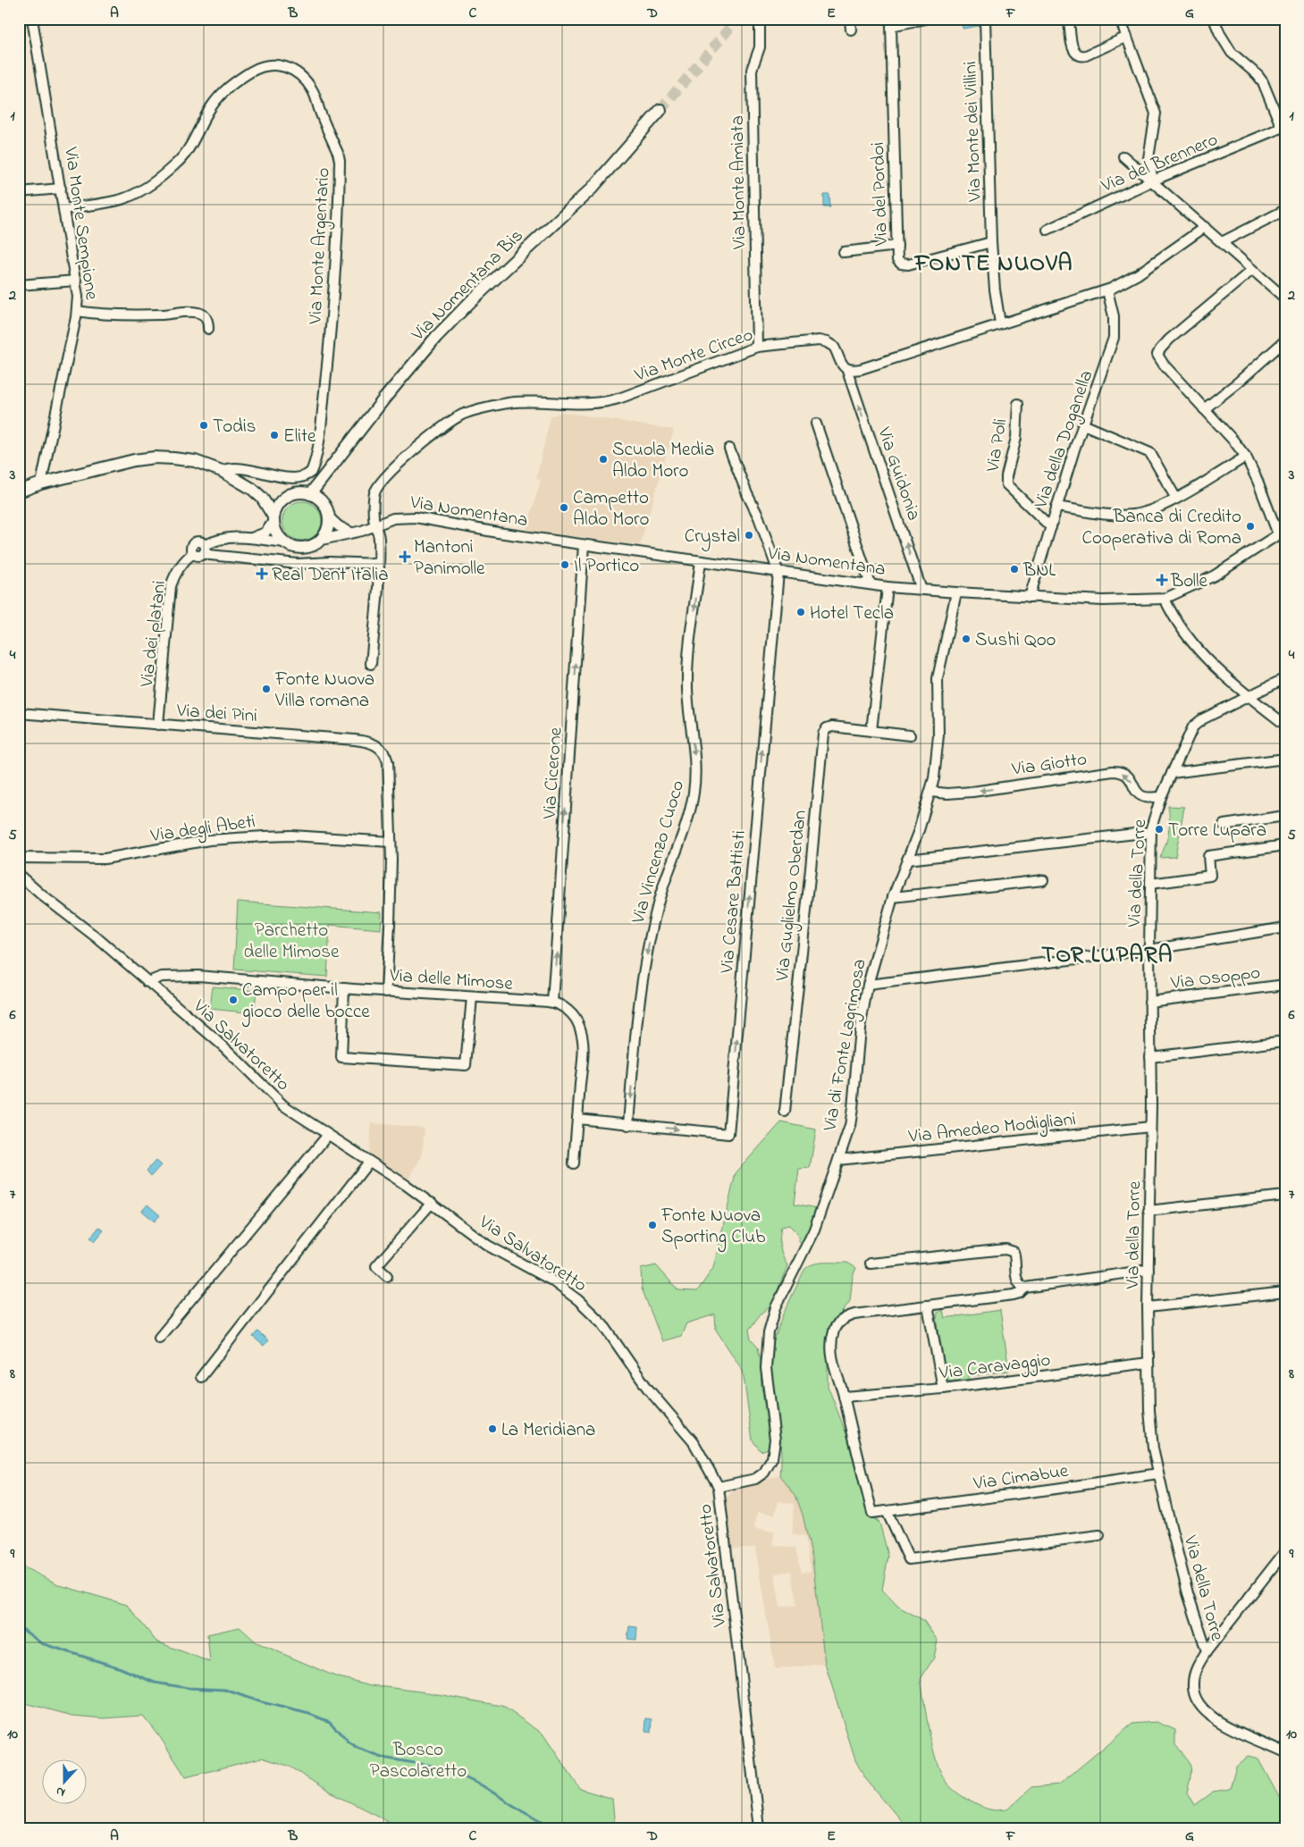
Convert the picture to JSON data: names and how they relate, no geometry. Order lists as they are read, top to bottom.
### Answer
{
  "streets": {
    "main road": ["Via Nomentana Bis"],
    "street": [
      "Via Monte dei Villini",
      "Via del Brennero",
      "Via Monte Amiata",
      "Via del Pordoi",
      "Via Monte Sempione",
      "Via Monte Argentario",
      "Via Monte Circeo",
      "Via della Doganella",
      "Via Poli",
      "Via Guidonia",
      "Via Nomentana",
      "Via dei platani",
      "Via dei Pini",
      "Via Giotto",
      "Via Cicerone",
      "Via degli Abeti",
      "Via Vincenzo Cuoco",
      "Via della Torre",
      "Via Guglielmo Oberdan",
      "Via Cesare Battisti",
      "Via Osoppo",
      "Via delle Mimose",
      "Via Salvatoretto",
      "Via di Fonte Lagrimosa",
      "Via Amedeo Modigliani",
      "Via Caravaggio",
      "Via Cimabue"
    ]
  },
  "crossings": [
    ["Via Monte dei Villini", "Via del Pordoi"],
    ["Via Monte Amiata", "Via Monte Circeo"],
    ["Via Monte Sempione", "Via Monte Argentario"],
    ["Via Nomentana Bis", "Via Nomentana"],
    ["Via Monte Circeo", "Via Guidonia"],
    ["Via Monte Circeo", "Via Nomentana"],
    ["Via della Doganella", "Via Poli"],
    ["Via della Doganella", "Via Nomentana"],
    ["Via Guidonia", "Via Nomentana"],
    ["Via Nomentana", "Via Cicerone"],
    ["Via Nomentana", "Via Vincenzo Cuoco"],
    ["Via Nomentana", "Via Cesare Battisti"],
    ["Via Nomentana", "Via di Fonte Lagrimosa"],
    ["Via dei platani", "Via dei Pini"],
    ["Via dei Pini", "Via degli Abeti"],
    ["Via dei Pini", "Via delle Mimose"],
    ["Via Giotto", "Via della Torre"],
    ["Via Giotto", "Via di Fonte Lagrimosa"],
    ["Via Cicerone", "Via delle Mimose"],
    ["Via Vincenzo Cuoco", "Via Cesare Battisti"],
    ["Via della Torre", "Via Osoppo"],
    ["Via della Torre", "Via Amedeo Modigliani"],
    ["Via della Torre", "Via Caravaggio"],
    ["Via della Torre", "Via Cimabue"],
    ["Via delle Mimose", "Via Salvatoretto"],
    ["Via Salvatoretto", "Via di Fonte Lagrimosa"],
    ["Via di Fonte Lagrimosa", "Via Amedeo Modigliani"]
  ],
  "one_way": ["Via Cicerone", "Via Vincenzo Cuoco", "Via Cesare Battisti"],
  "districts": ["FONTE NUOVA", "TOR LUPARA"],
  "parks": ["Parchetto delle Mimose", "Bosco Pascolaretto"],
  "places": {
    "other": [
      "Todis",
      "Elite",
      "Scuola Media Aldo Moro",
      "Campetto Aldo Moro",
      "Banca di Credito Cooperativa di Roma",
      "Crystal",
      "Il Portico",
      "BNL",
      "Hotel Tecla",
      "Sushi Qoo",
      "Fonte Nuova Villa romana",
      "Torre Lupara",
      "Campo per il gioco delle bocce",
      "Fonte Nuova Sporting Club",
      "La Meridiana"
    ],
    "health": ["Mantoni Panimolle", "Real Dent Italia", "Bolle"]
  },
  "north": "bottom",
  "grid": {
    "columns": [
      "A",
      "B",
      "C",
      "D",
      "E",
      "F",
      "G"
    ],
    "rows": [
      "1",
      "2",
      "3",
      "4",
      "5",
      "6",
      "7",
      "8",
      "9",
      "10"
    ]
  }
}
